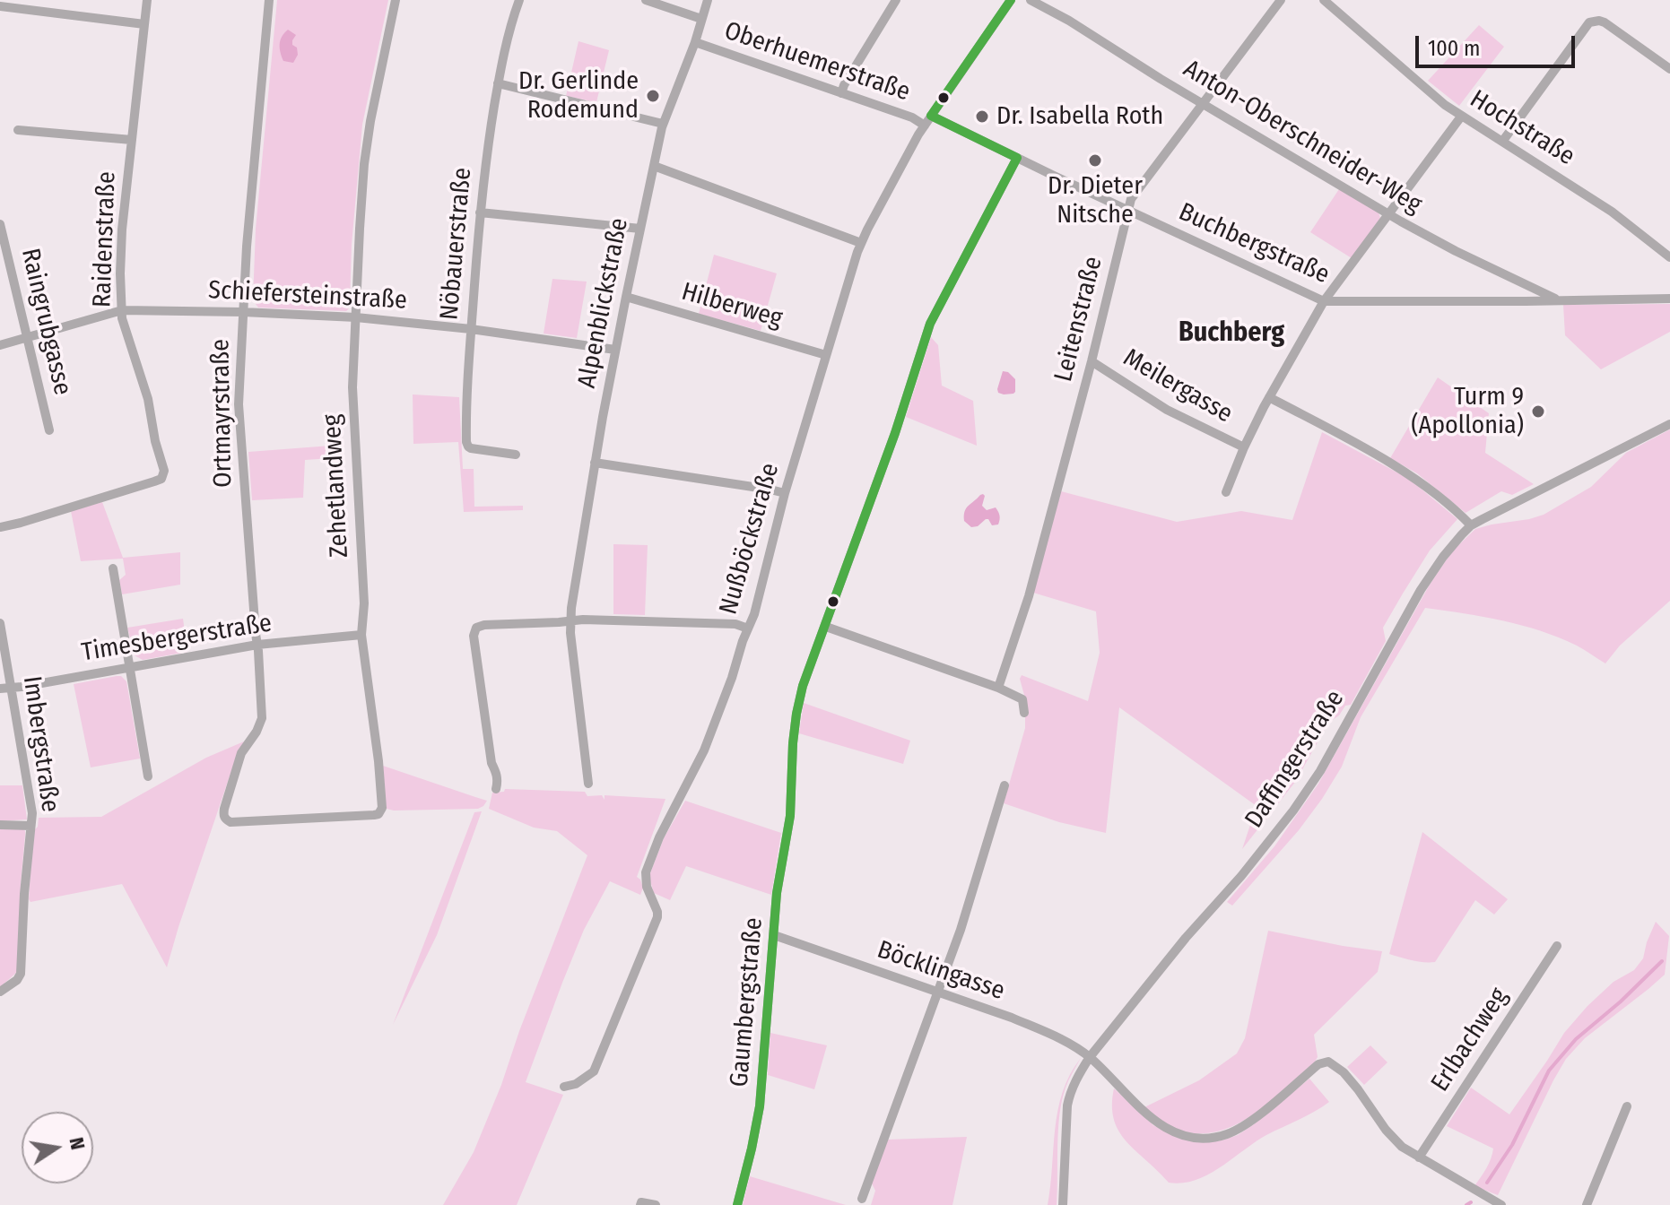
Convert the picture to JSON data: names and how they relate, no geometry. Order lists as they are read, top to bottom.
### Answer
{
  "streets": {
    "street": [
      "Oberhuemerstraße",
      "Hochstraße",
      "Anton-Oberschneider-Weg",
      "Raidenstraße",
      "Nöbauerstraße",
      "Buchbergstraße",
      "Schiefersteinstraße",
      "Alpenblickstraße",
      "Hilberweg",
      "Leitenstraße",
      "Raingrubgasse",
      "Meilergasse",
      "Ortmayrstraße",
      "Zehetlandweg",
      "Nußböckstraße",
      "Timesbergerstraße",
      "Imbergstraße",
      "Daffingerstraße",
      "Böcklingasse",
      "Gaumbergstraße",
      "Erlbachweg"
    ]
  },
  "crossings": [
    ["Oberhuemerstraße", "Alpenblickstraße"],
    ["Oberhuemerstraße", "Nußböckstraße"],
    ["Anton-Oberschneider-Weg", "Buchbergstraße"],
    ["Anton-Oberschneider-Weg", "Leitenstraße"],
    ["Raidenstraße", "Schiefersteinstraße"],
    ["Nöbauerstraße", "Schiefersteinstraße"],
    ["Buchbergstraße", "Leitenstraße"],
    ["Buchbergstraße", "Nußböckstraße"],
    ["Buchbergstraße", "Gaumbergstraße"],
    ["Schiefersteinstraße", "Alpenblickstraße"],
    ["Schiefersteinstraße", "Raingrubgasse"],
    ["Schiefersteinstraße", "Ortmayrstraße"],
    ["Schiefersteinstraße", "Zehetlandweg"],
    ["Alpenblickstraße", "Hilberweg"],
    ["Hilberweg", "Nußböckstraße"],
    ["Leitenstraße", "Meilergasse"],
    ["Ortmayrstraße", "Zehetlandweg"],
    ["Ortmayrstraße", "Timesbergerstraße"],
    ["Zehetlandweg", "Timesbergerstraße"],
    ["Timesbergerstraße", "Imbergstraße"],
    ["Daffingerstraße", "Böcklingasse"],
    ["Böcklingasse", "Gaumbergstraße"]
  ],
  "districts": ["Buchberg"],
  "places": [
    "Dr. Gerlinde Rodemund",
    "Dr. Isabella Roth",
    "Dr. Dieter Nitsche",
    "Turm 9 (Apollonia)"
  ],
  "scale_bar": "100 m",
  "north": "right"
}
